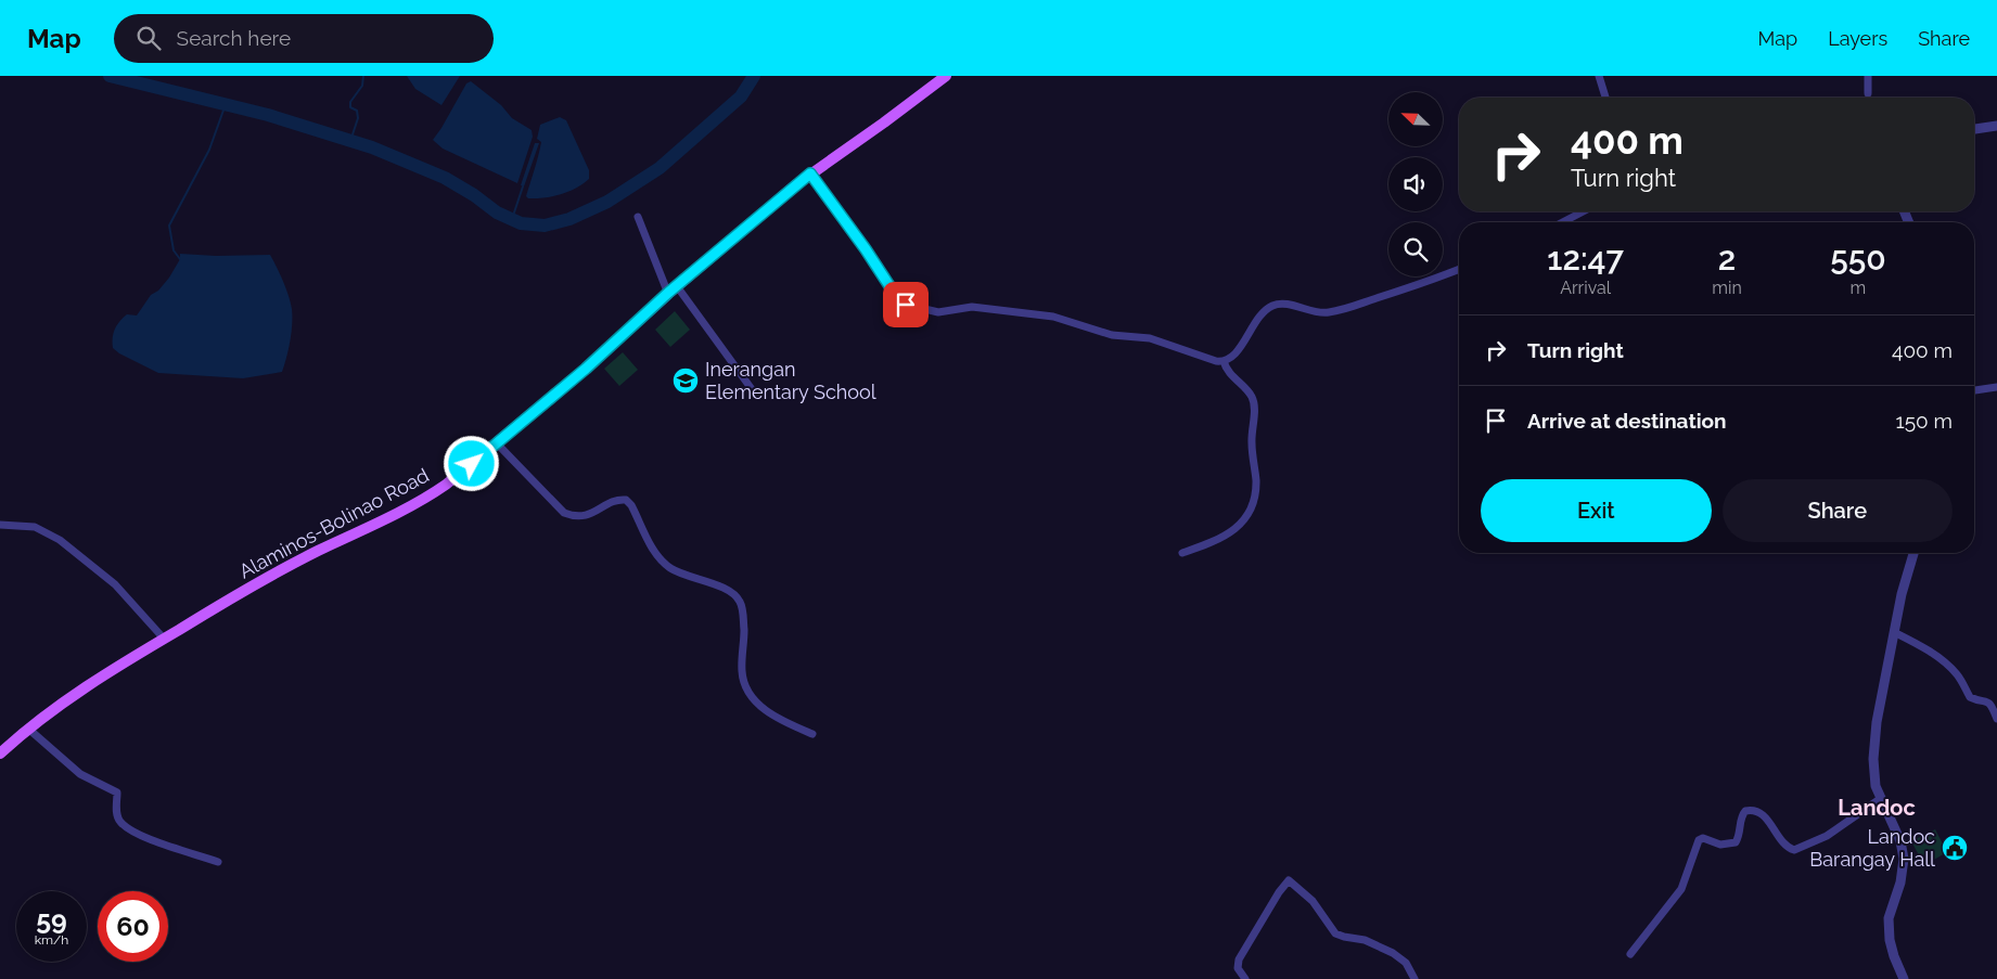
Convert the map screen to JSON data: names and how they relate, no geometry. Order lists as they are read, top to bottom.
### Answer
{
  "streets": {
    "main road": ["Alaminos-Bolinao Road"]
  },
  "districts": ["Landoc"],
  "places": {
    "school or university": ["Inerangan Elementary School"],
    "public building": ["Landoc Barangay Hall"]
  },
  "north": "top left",
  "page": {
    "header": "Map",
    "search": "Search here",
    "nav": ["Map", "Layers", "Share"],
    "turn": ["400 m", "Turn right"],
    "eta": [
      "12:47",
      "Arrival",
      "2",
      "min",
      "550",
      "m"
    ],
    "list": [
      {
        "name": "Turn right",
        "value": "400 m"
      },
      {
        "name": "Arrive at destination",
        "value": "150 m"
      }
    ],
    "buttons": ["Exit", "Share"],
    "speed": "59 km/h",
    "limit": "60"
  }
}
